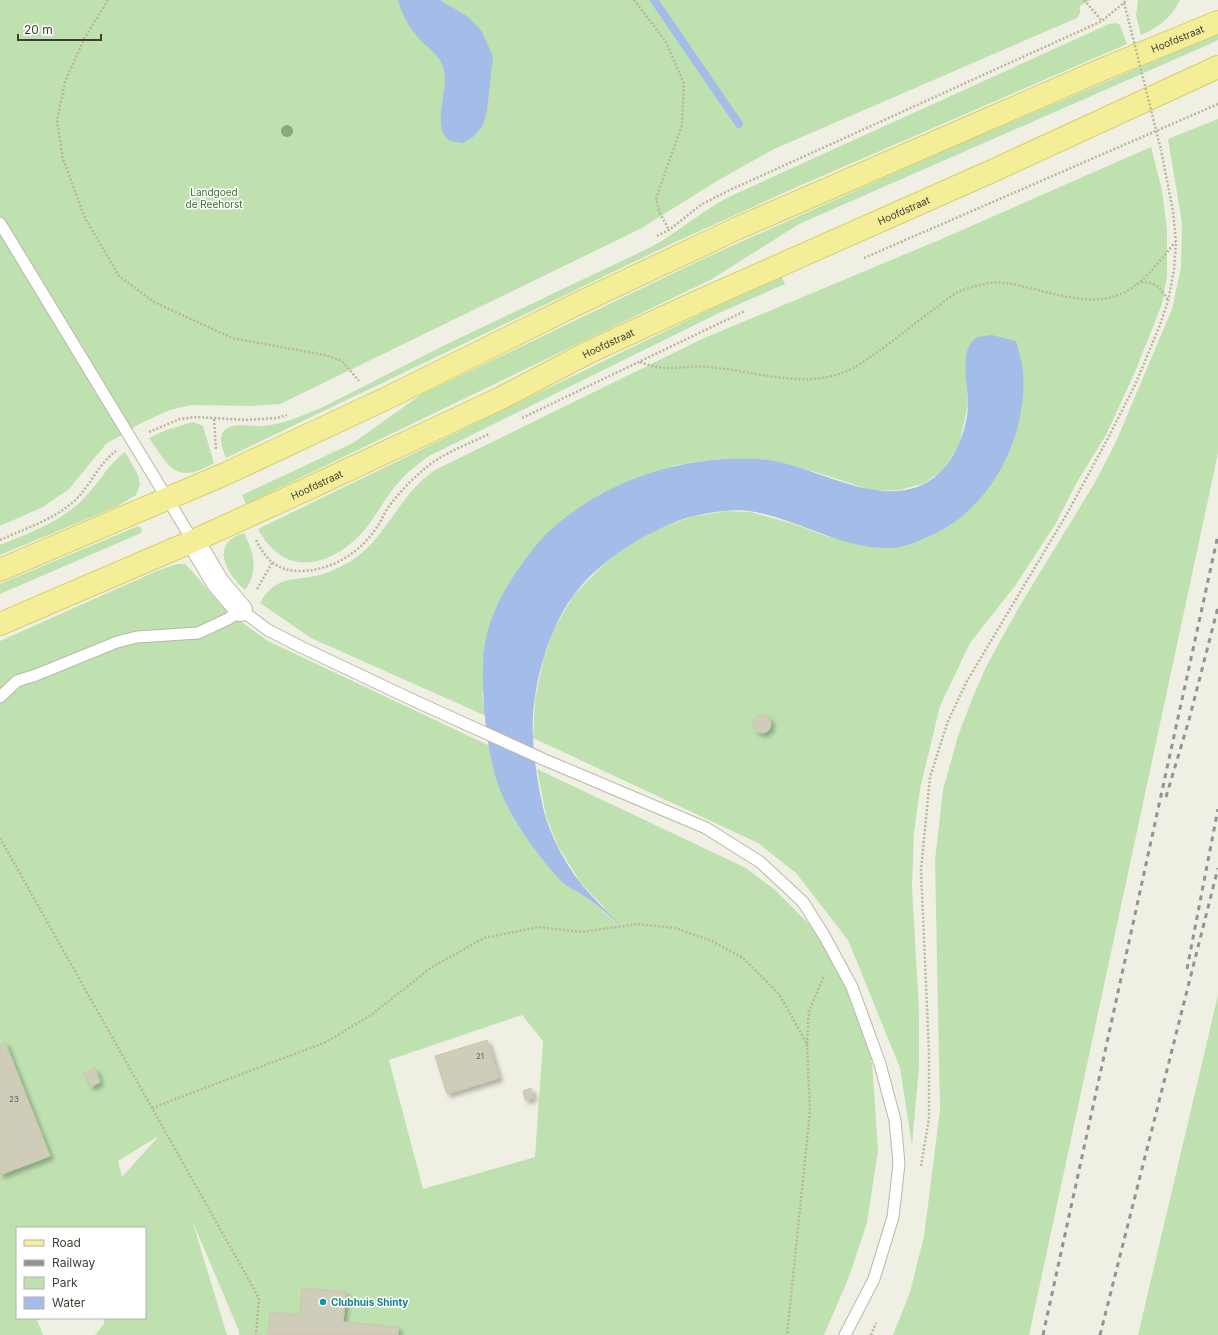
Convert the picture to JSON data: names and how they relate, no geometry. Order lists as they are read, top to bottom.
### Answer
{
  "streets": {
    "main road": ["Hoofdstraat"]
  },
  "parks": ["Landgoed de Reehorst"],
  "places": ["Clubhuis Shinty"],
  "house_numbers": ["21", "23"],
  "legend": [
    "Road",
    "Railway",
    "Park",
    "Water"
  ],
  "scale_bar": "20 m"
}
